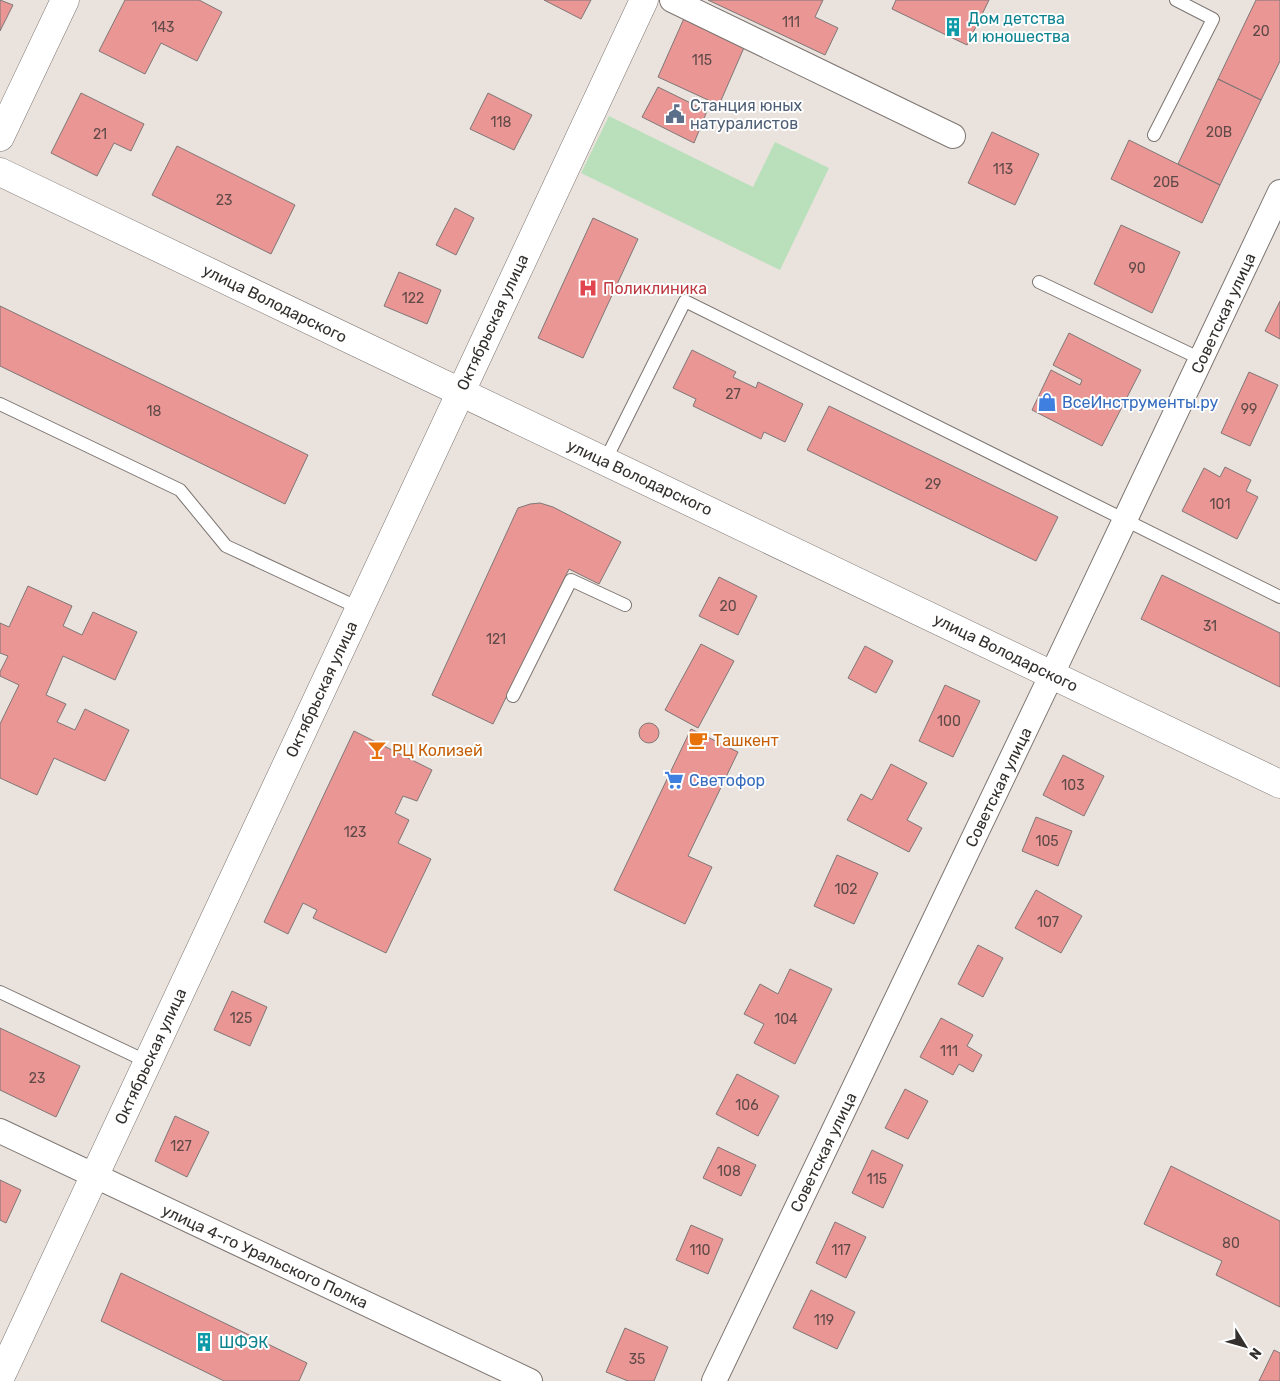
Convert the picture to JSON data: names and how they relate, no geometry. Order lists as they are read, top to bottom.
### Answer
{
  "streets": {
    "street": [
      "улица Володарского",
      "Советская улица",
      "Октябрьская улица",
      "улица 4-го Уральского Полка"
    ]
  },
  "crossings": [
    ["улица Володарского", "Советская улица"],
    ["улица Володарского", "Октябрьская улица"],
    ["Октябрьская улица", "улица 4-го Уральского Полка"]
  ],
  "places": {
    "building": ["Дом детства и юношества", "ШФЭК"],
    "public building": ["Станция юных натуралистов"],
    "hospital": ["Поликлиника"],
    "shop": ["ВсеИнструменты.ру"],
    "cafe": ["Ташкент"],
    "bar": ["РЦ Колизей"],
    "supermarket": ["Светофор"]
  },
  "house_numbers": [
    "111",
    "143",
    "20",
    "115",
    "118",
    "20В",
    "21",
    "113",
    "20Б",
    "23",
    "90",
    "122",
    "27",
    "99",
    "18",
    "29",
    "101",
    "20",
    "31",
    "121",
    "100",
    "103",
    "123",
    "105",
    "102",
    "107",
    "125",
    "104",
    "111",
    "23",
    "106",
    "127",
    "108",
    "115",
    "80",
    "110",
    "117",
    "119",
    "35"
  ],
  "north": "bottom right"
}
